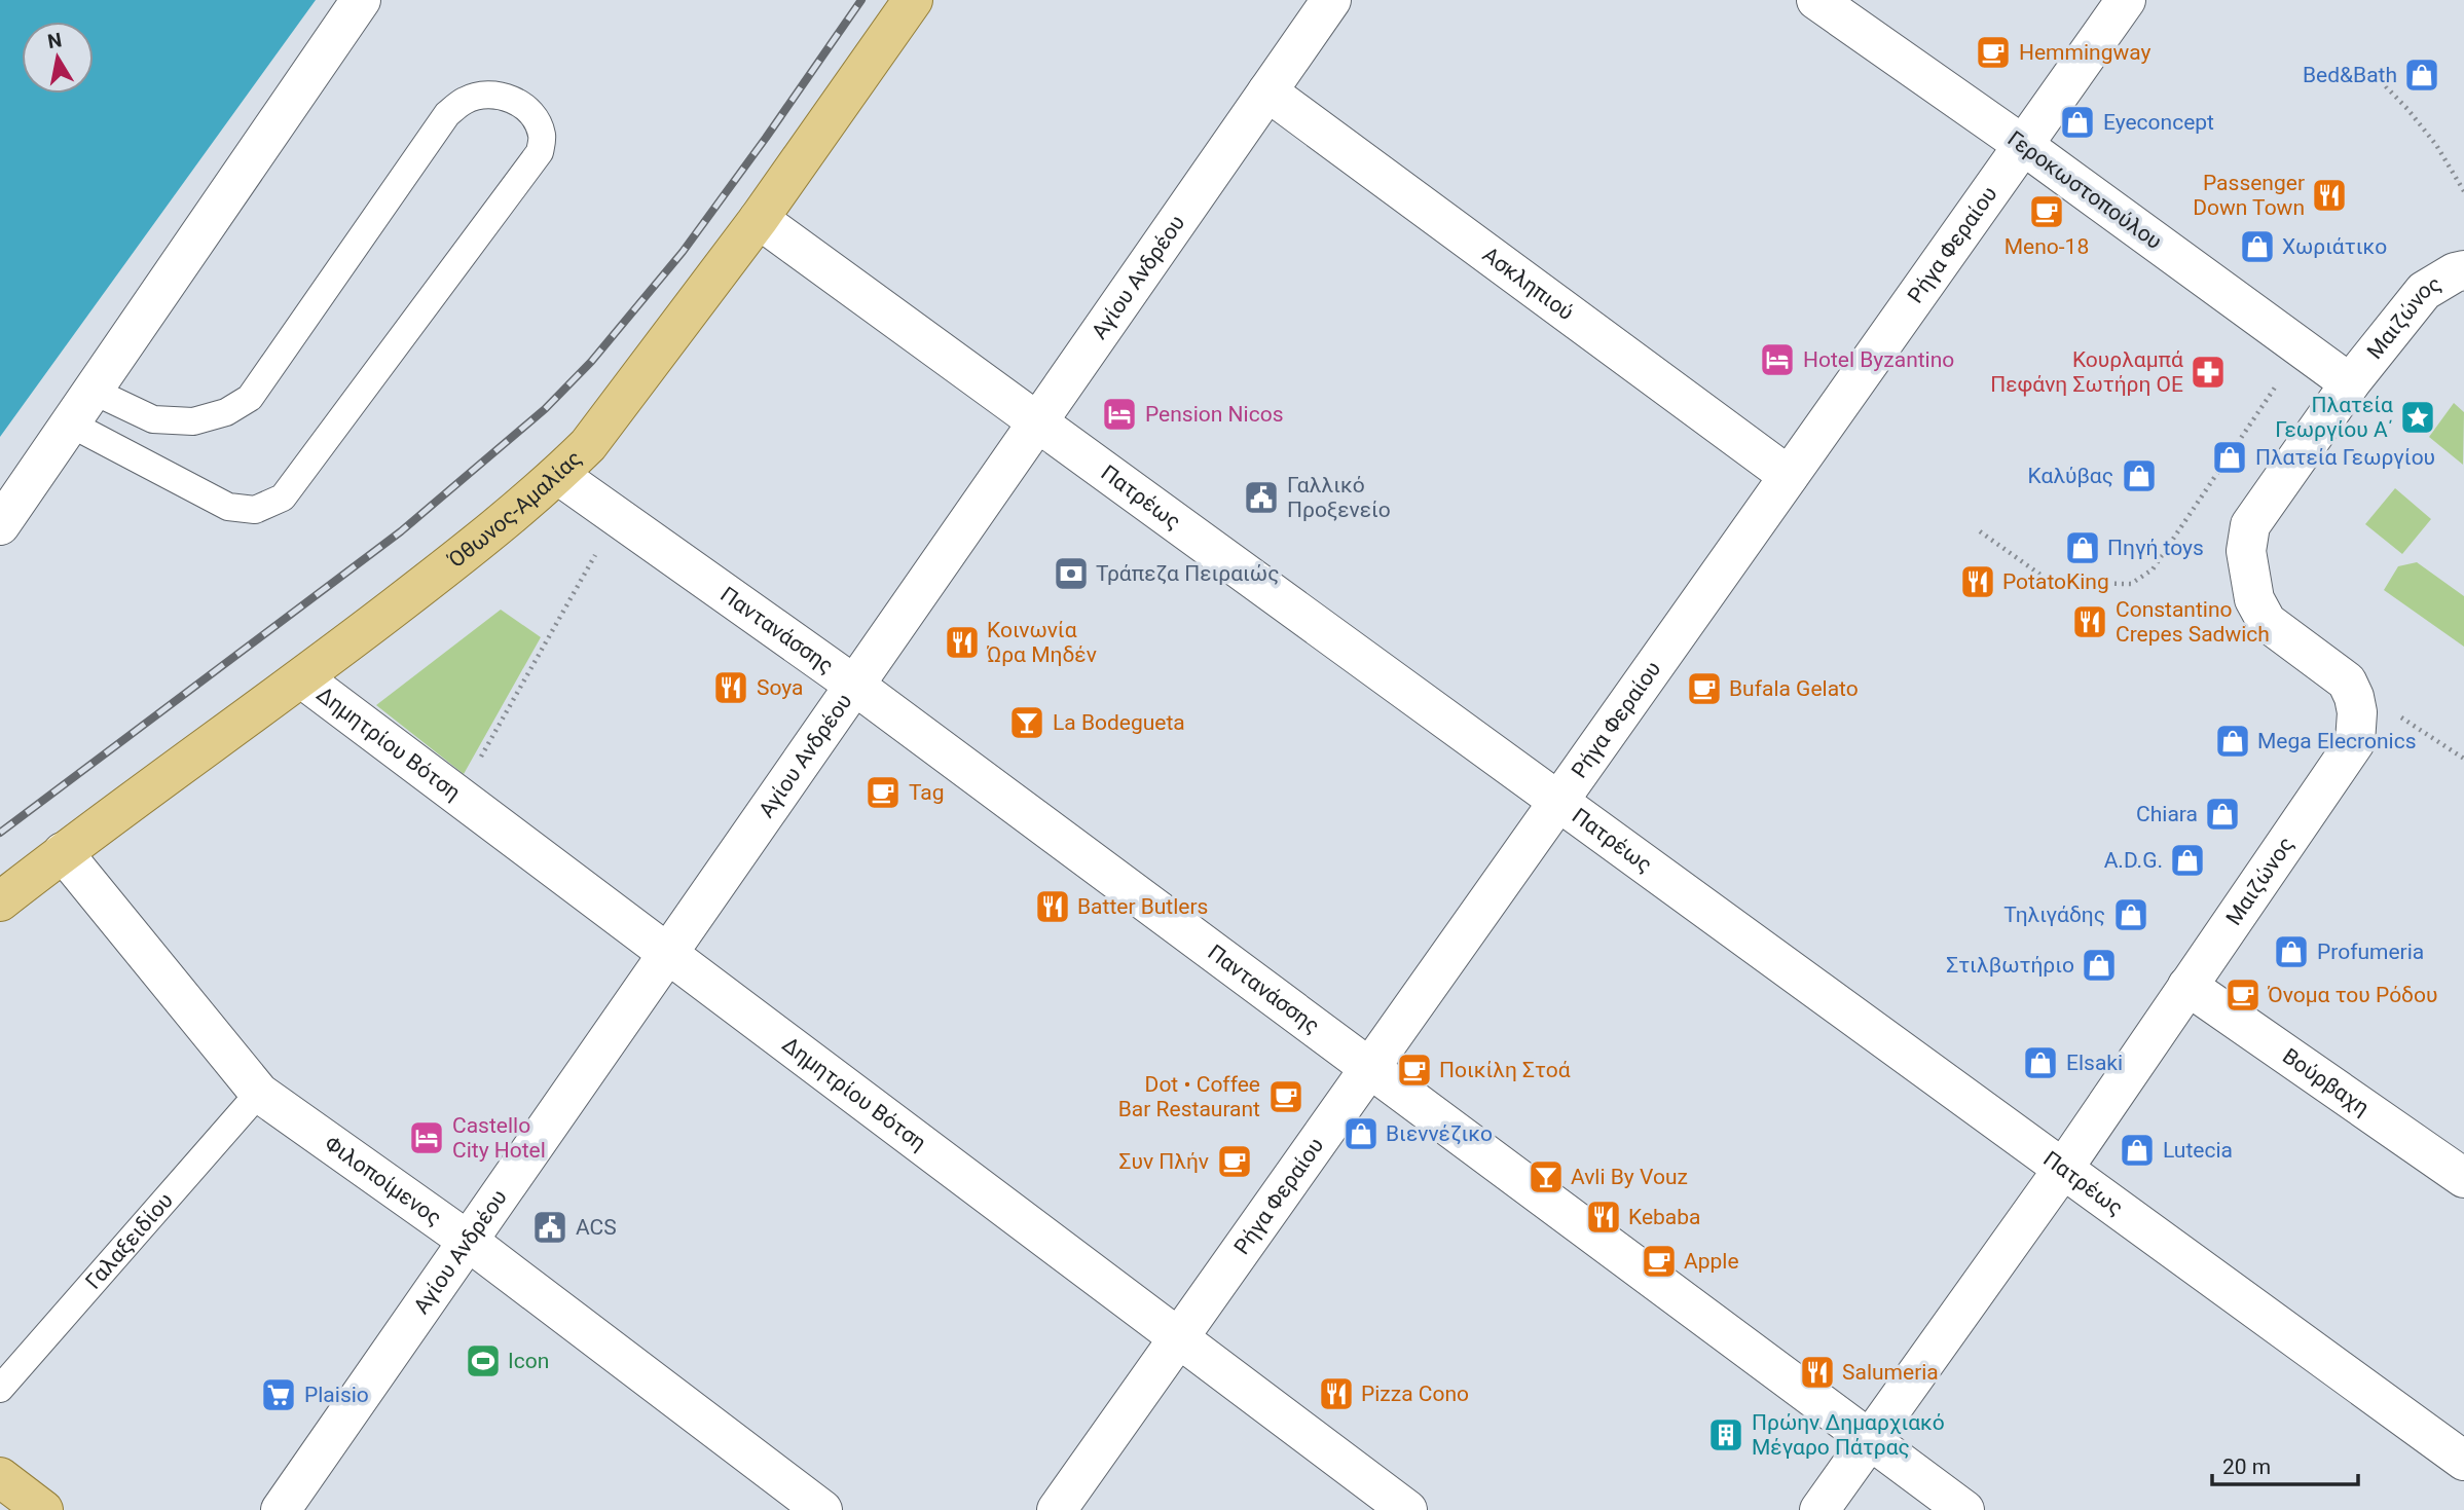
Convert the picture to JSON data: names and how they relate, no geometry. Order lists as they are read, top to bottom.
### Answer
{
  "streets": {
    "main road": ["Όθωνος-Αμαλίας"],
    "street": [
      "Γεροκωστοπούλου",
      "Ρήγα Φεραίου",
      "Αγίου Ανδρέου",
      "Ασκληπιού",
      "Μαιζώνος",
      "Πατρέως",
      "Παντανάσσης",
      "Δημητρίου Βότση",
      "Βούρβαχη",
      "Φιλοποίμενος"
    ],
    "lane": ["Γαλαξειδίου"]
  },
  "crossings": [
    ["Γεροκωστοπούλου", "Ρήγα Φεραίου"],
    ["Γεροκωστοπούλου", "Μαιζώνος"],
    ["Ρήγα Φεραίου", "Ασκληπιού"],
    ["Ρήγα Φεραίου", "Πατρέως"],
    ["Ρήγα Φεραίου", "Παντανάσσης"],
    ["Ρήγα Φεραίου", "Δημητρίου Βότση"],
    ["Αγίου Ανδρέου", "Ασκληπιού"],
    ["Αγίου Ανδρέου", "Πατρέως"],
    ["Αγίου Ανδρέου", "Παντανάσσης"],
    ["Αγίου Ανδρέου", "Δημητρίου Βότση"],
    ["Αγίου Ανδρέου", "Φιλοποίμενος"],
    ["Μαιζώνος", "Πατρέως"],
    ["Μαιζώνος", "Παντανάσσης"],
    ["Μαιζώνος", "Βούρβαχη"],
    ["Πατρέως", "Όθωνος-Αμαλίας"],
    ["Όθωνος-Αμαλίας", "Παντανάσσης"],
    ["Όθωνος-Αμαλίας", "Δημητρίου Βότση"],
    ["Όθωνος-Αμαλίας", "Φιλοποίμενος"],
    ["Φιλοποίμενος", "Γαλαξειδίου"]
  ],
  "places": {
    "cafe": [
      "Hemmingway",
      "Meno-18",
      "Bufala Gelato",
      "Tag",
      "Όνομα του Ρόδου",
      "Ποικίλη Στοά",
      "Dot • Coffee Bar Restaurant",
      "Συν Πλήν",
      "Apple"
    ],
    "shop": [
      "Bed&Bath",
      "Eyeconcept",
      "Χωριάτικο",
      "Πλατεία Γεωργίου",
      "Καλύβας",
      "Πηγή toys",
      "Mega Elecronics",
      "Chiara",
      "A.D.G.",
      "Τηλιγάδης",
      "Profumeria",
      "Στιλβωτήριο",
      "Elsaki",
      "Βιεννέζικο",
      "Lutecia"
    ],
    "restaurant": [
      "Passenger Down Town",
      "PotatoKing",
      "Constantino Crepes Sadwich",
      "Κοινωνία Ώρα Μηδέν",
      "Soya",
      "Batter Butlers",
      "Kebaba",
      "Salumeria",
      "Pizza Cono"
    ],
    "hotel": ["Hotel Byzantino", "Pension Nicos", "Castello City Hotel"],
    "pharmacy": ["Κουρλαμπά Πεφάνη Σωτήρη ΟΕ"],
    "place": ["Πλατεία Γεωργίου Α΄"],
    "public building": ["Γαλλικό Προξενείο", "ACS"],
    "bank": ["Τράπεζα Πειραιώς"],
    "bar": ["La Bodegueta", "Avli By Vouz"],
    "sports": ["Icon"],
    "supermarket": ["Plaisio"],
    "building": ["Πρώην Δημαρχιακό Μέγαρο Πάτρας"]
  },
  "scale_bar": "20 m",
  "north": "top"
}
